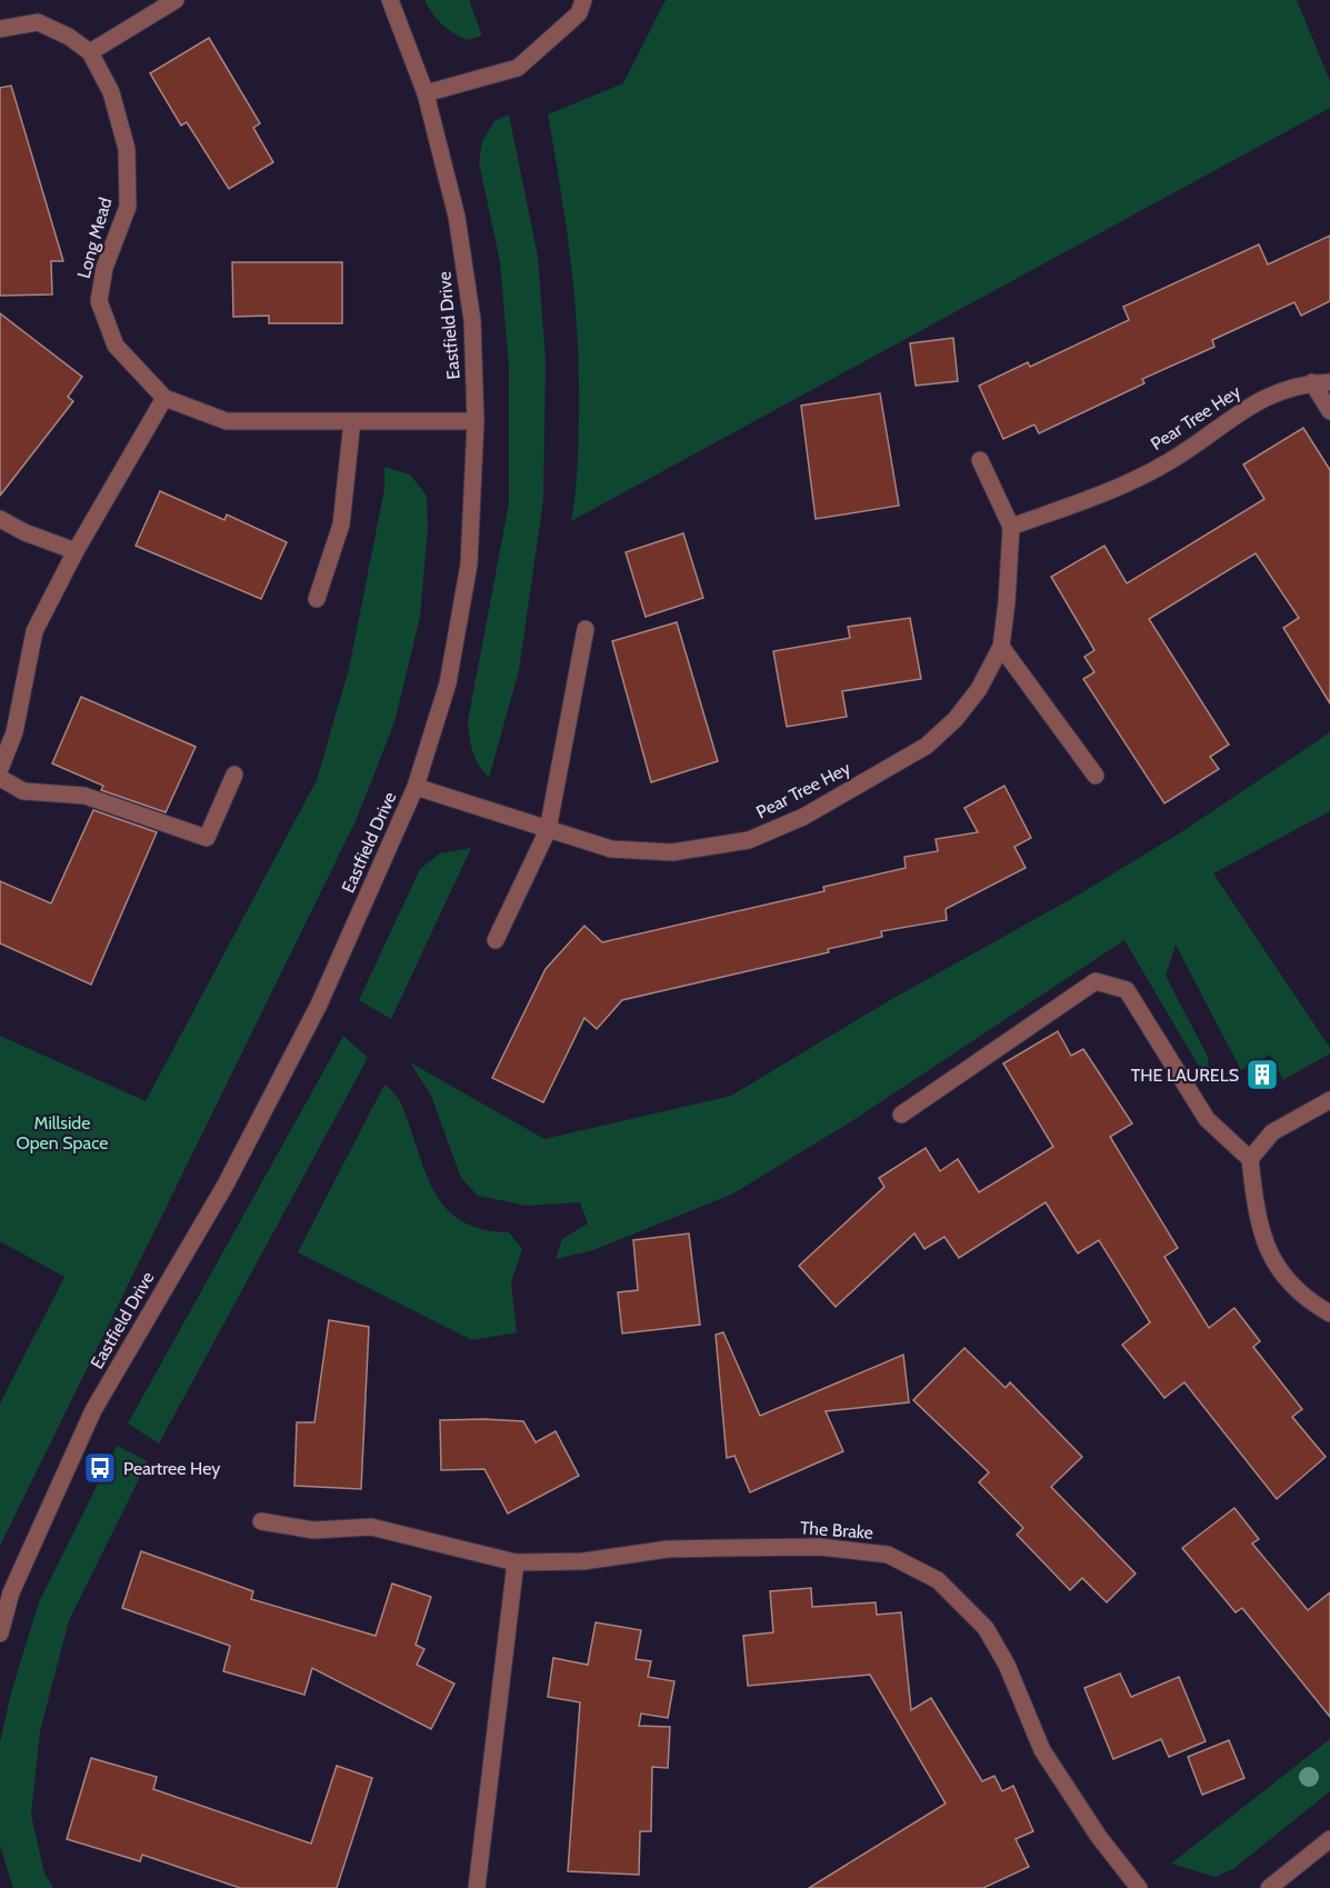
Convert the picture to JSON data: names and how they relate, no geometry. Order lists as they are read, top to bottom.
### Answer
{
  "streets": {
    "street": [
      "Long Mead",
      "Eastfield Drive",
      "Pear Tree Hey",
      "The Brake"
    ]
  },
  "crossings": [
    ["Long Mead", "Eastfield Drive"],
    ["Eastfield Drive", "Pear Tree Hey"]
  ],
  "parks": ["Millside Open Space"],
  "places": {
    "building": ["THE LAURELS"],
    "bus stop": ["Peartree Hey"]
  }
}
